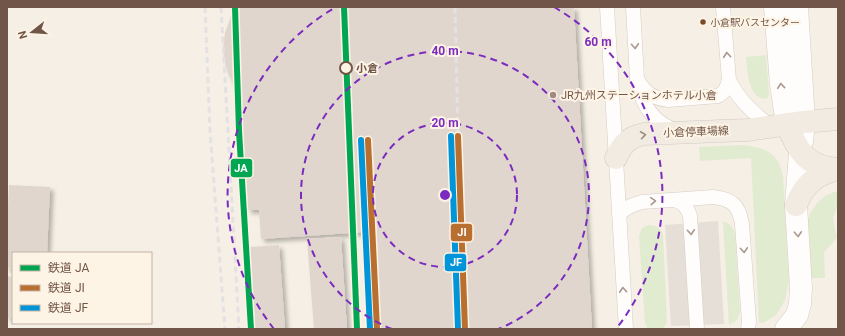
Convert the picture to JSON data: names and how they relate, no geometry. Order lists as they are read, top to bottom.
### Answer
{
  "streets": {
    "main road": ["小倉停車場線"]
  },
  "places": ["小倉駅バスセンター", "小倉", "JR九州ステーションホテル小倉"],
  "lines": ["rail line JA", "rail line JI", "rail line JF"],
  "legend": ["鉄道 JA", "鉄道 JI", "鉄道 JF"],
  "north": "left",
  "rings": ["60 m", "40 m", "20 m"]
}
